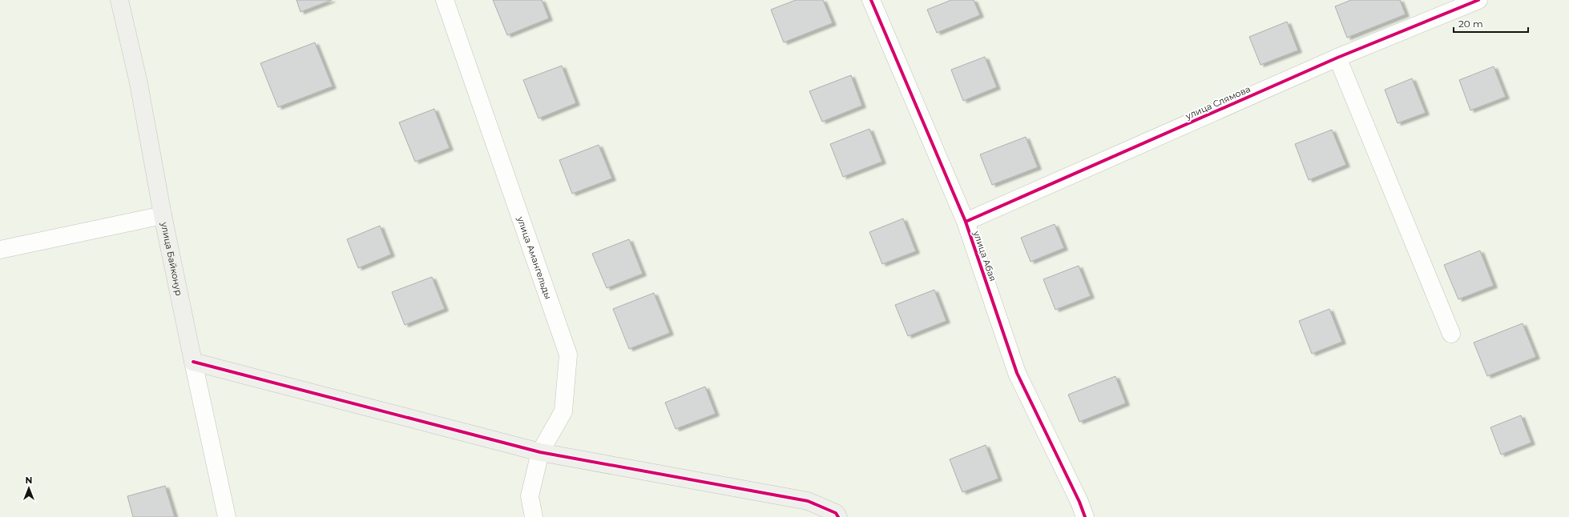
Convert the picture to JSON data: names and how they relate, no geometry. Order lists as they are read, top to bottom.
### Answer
{
  "streets": {
    "street": [
      "улица Слямова",
      "улица Абая",
      "улица Амангельды",
      "улица Байконур"
    ]
  },
  "crossings": [
    ["улица Слямова", "улица Абая"]
  ],
  "scale_bar": "20 m",
  "north": "top"
}
